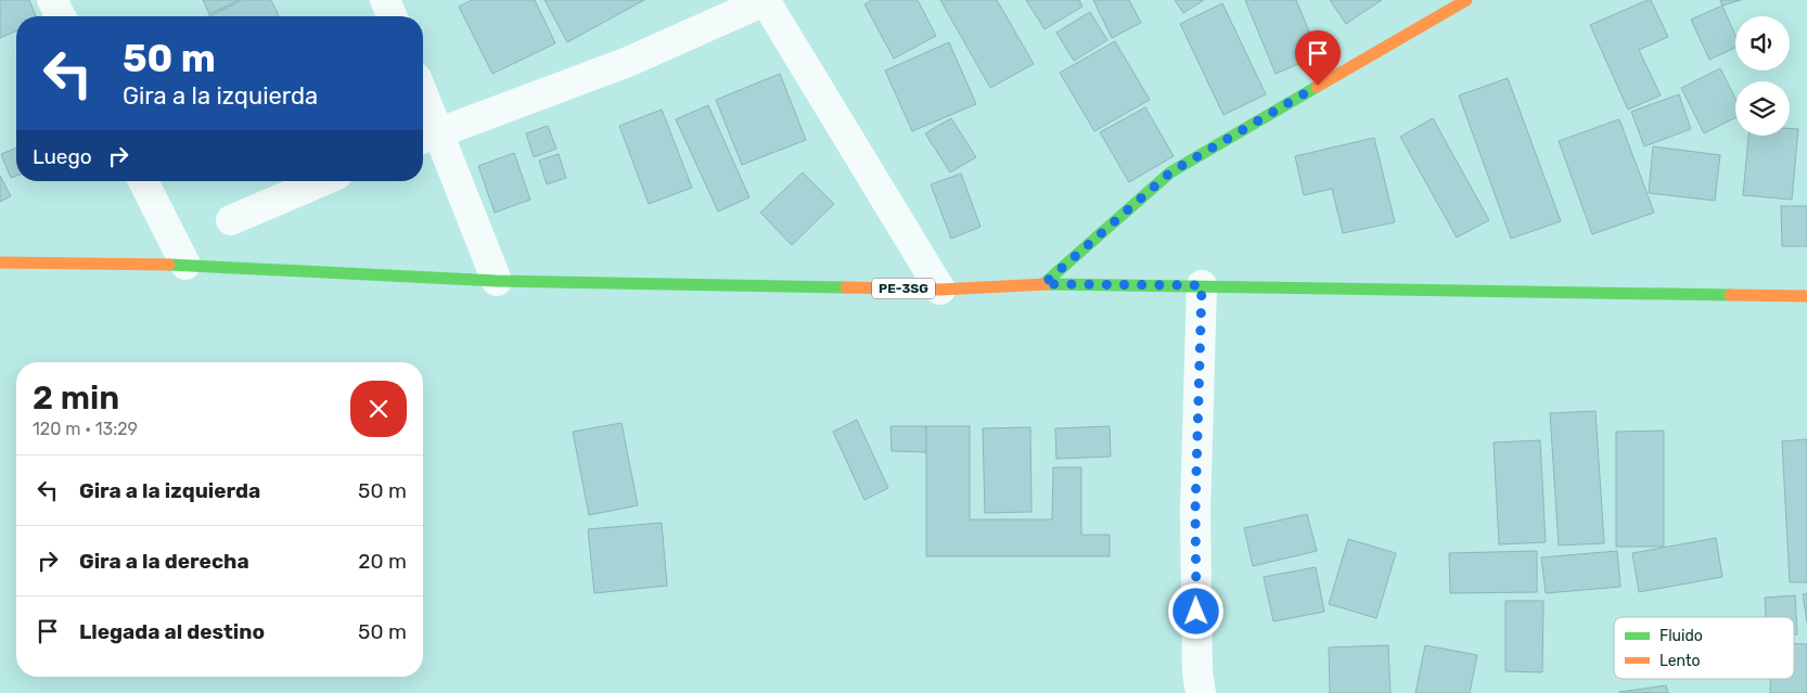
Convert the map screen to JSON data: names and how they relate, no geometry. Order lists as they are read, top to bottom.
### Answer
{
  "streets": {
    "main road": ["PE-3SG"]
  },
  "legend": ["Fluido", "Lento"],
  "page": {
    "turn": ["50 m", "Gira a la izquierda"],
    "then": "Luego",
    "heading": ["2 min", "120 m · 13:29"],
    "list": [
      {
        "name": "Gira a la izquierda",
        "value": "50 m"
      },
      {
        "name": "Gira a la derecha",
        "value": "20 m"
      },
      {
        "name": "Llegada al destino",
        "value": "50 m"
      }
    ]
  }
}
